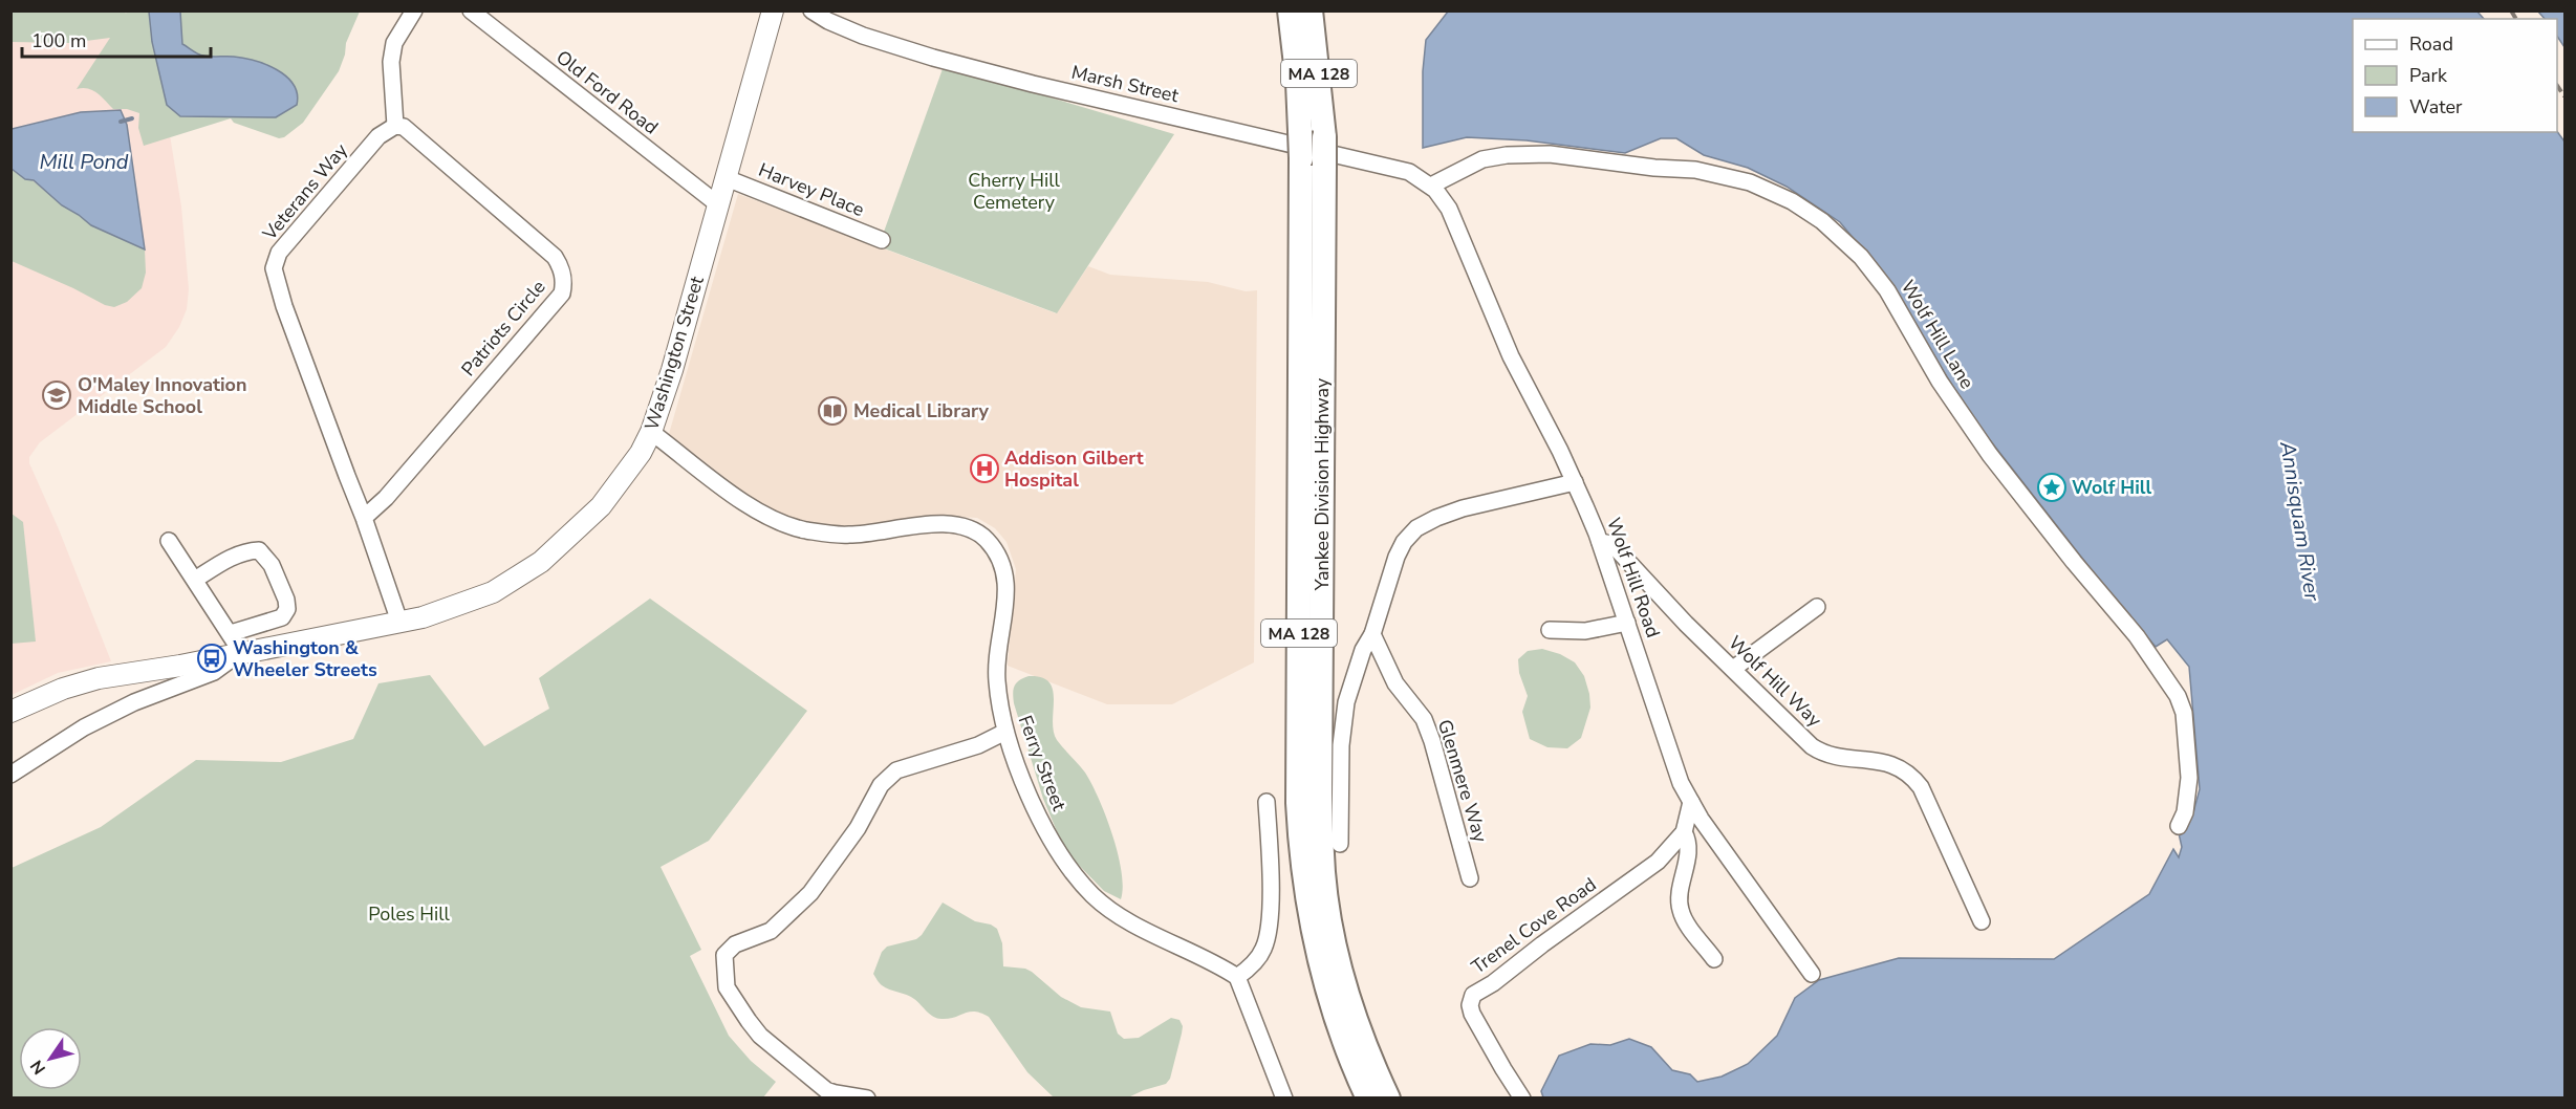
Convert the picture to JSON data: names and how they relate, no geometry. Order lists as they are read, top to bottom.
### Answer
{
  "streets": {
    "highway": ["MA 128", "Yankee Division Highway"],
    "main road": ["Washington Street"],
    "street": [
      "Marsh Street",
      "Old Ford Road",
      "Harvey Place",
      "Veterans Way",
      "Patriots Circle",
      "Wolf Hill Lane",
      "Wolf Hill Road",
      "Wolf Hill Way",
      "Ferry Street",
      "Glenmere Way",
      "Trenel Cove Road"
    ]
  },
  "crossings": [
    ["Marsh Street", "Wolf Hill Lane"],
    ["Marsh Street", "Wolf Hill Road"],
    ["Old Ford Road", "Washington Street"],
    ["Harvey Place", "Washington Street"],
    ["Veterans Way", "Patriots Circle"],
    ["Veterans Way", "Washington Street"],
    ["Wolf Hill Lane", "Wolf Hill Road"],
    ["Washington Street", "Ferry Street"],
    ["Wolf Hill Road", "Wolf Hill Way"],
    ["Wolf Hill Road", "Trenel Cove Road"]
  ],
  "water": ["Mill Pond", "Annisquam River"],
  "parks": ["Cherry Hill Cemetery", "Poles Hill"],
  "places": {
    "school or university": ["O'Maley Innovation Middle School"],
    "library": ["Medical Library"],
    "hospital": ["Addison Gilbert Hospital"],
    "place": ["Wolf Hill"],
    "bus stop": ["Washington & Wheeler Streets"]
  },
  "legend": ["Road", "Park", "Water"],
  "scale_bar": "100 m",
  "north": "bottom left"
}
